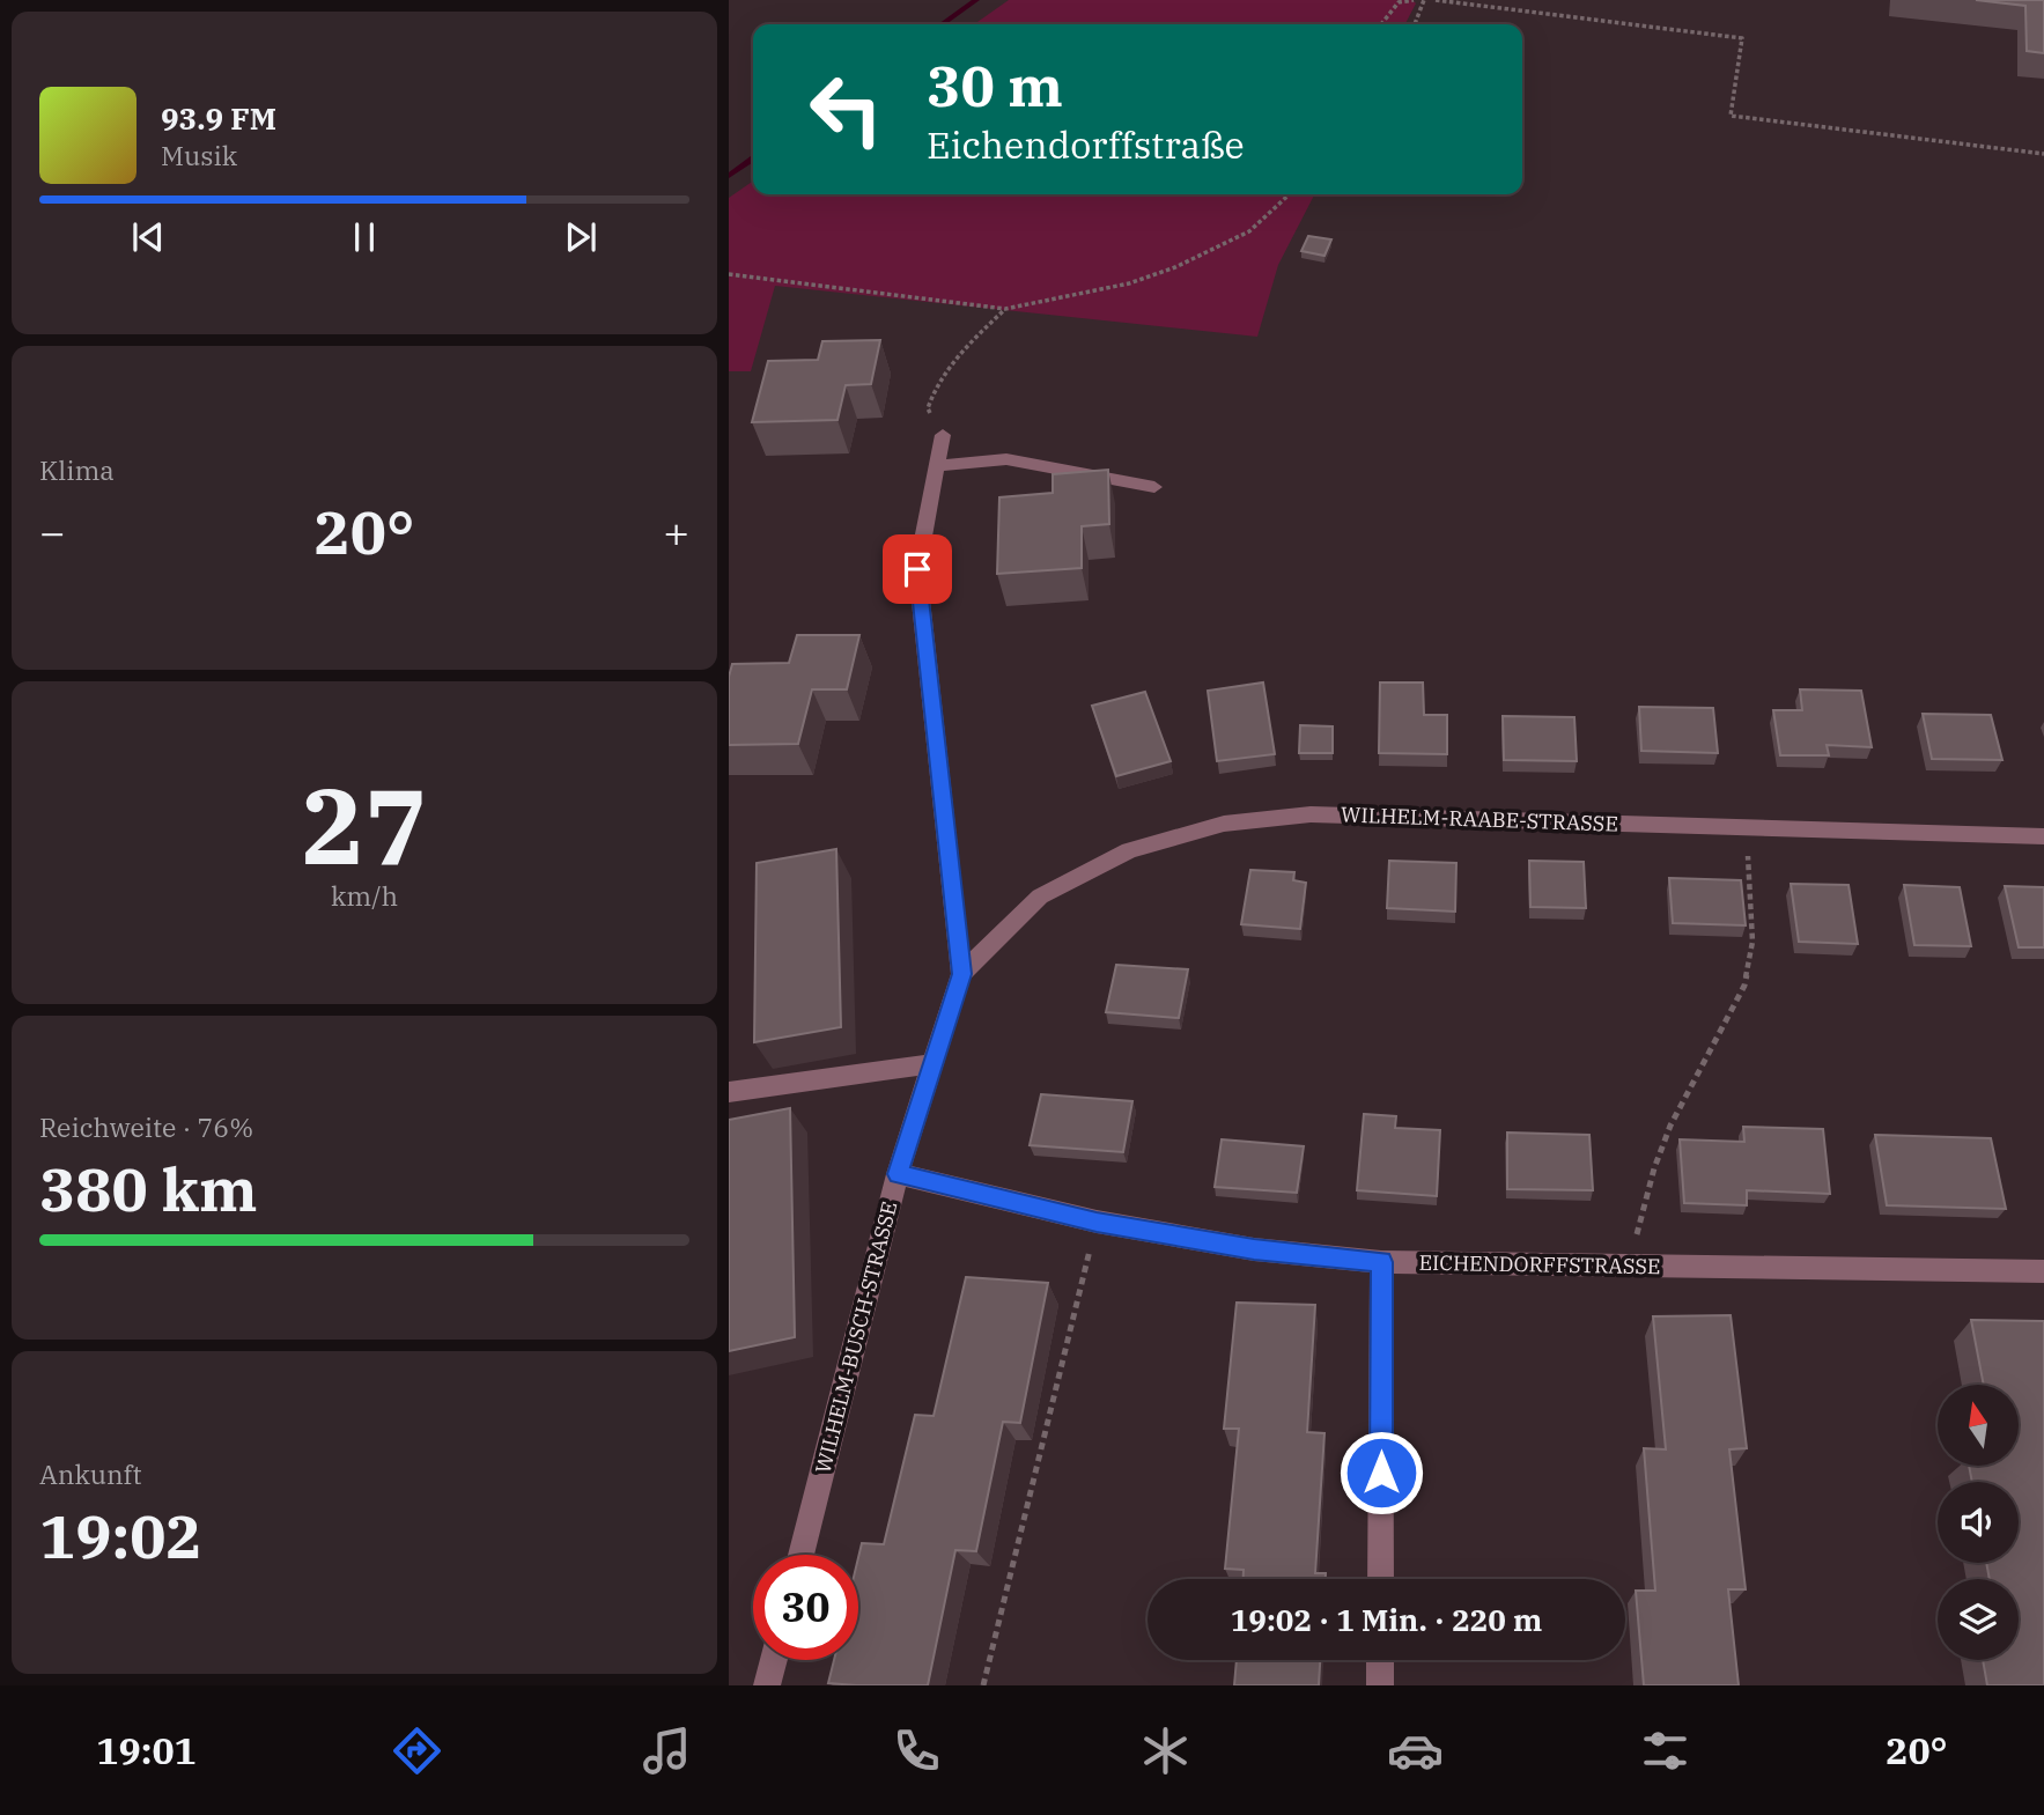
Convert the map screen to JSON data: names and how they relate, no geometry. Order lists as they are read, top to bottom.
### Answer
{
  "streets": {
    "street": ["WILHELM-RAABE-STRASSE", "EICHENDORFFSTRASSE", "WILHELM-BUSCH-STRASSE"]
  },
  "crossings": [
    ["WILHELM-RAABE-STRASSE", "WILHELM-BUSCH-STRASSE"],
    ["EICHENDORFFSTRASSE", "WILHELM-BUSCH-STRASSE"]
  ],
  "north": "top",
  "page": {
    "turn": ["30 m", "Eichendorffstraße"],
    "song": ["93.9 FM", "Musik"],
    "tile": [
      "Klima",
      ["27", "km/h"],
      ["Reichweite · 76%", "380 km"],
      ["Ankunft", "19:02"]
    ],
    "heat": ["−", "20°", "+"],
    "limit": "30",
    "trip": "19:02 · 1 Min. · 220 m",
    "tabs": ["19:01", "20°"]
  }
}
